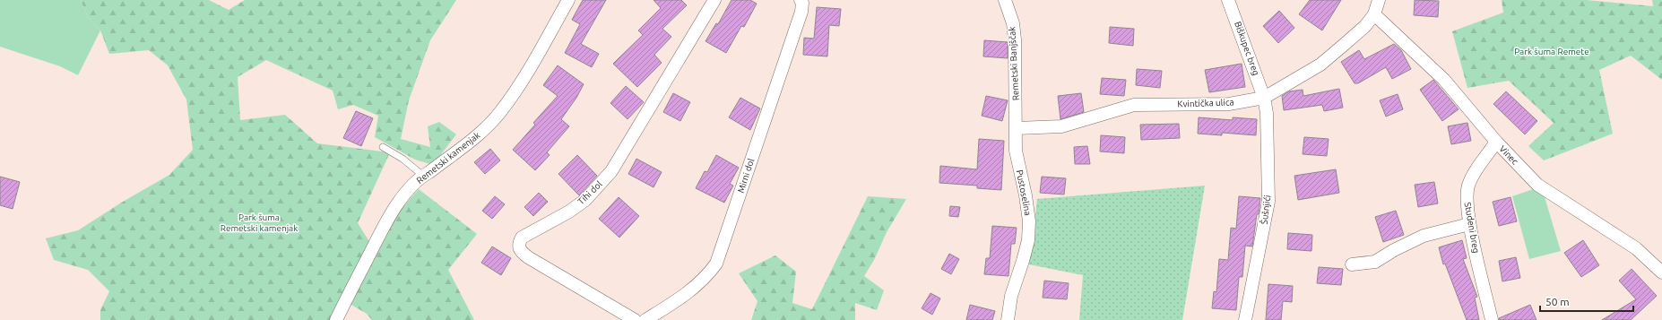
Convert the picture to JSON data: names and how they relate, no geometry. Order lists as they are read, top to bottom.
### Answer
{
  "streets": {
    "street": [
      "Biškupec breg",
      "Remetski Banjščak",
      "Kvintička ulica",
      "Vinec",
      "Remetski kamenjak",
      "Mirni dol",
      "Tihi dol",
      "Pustoselina",
      "Šušnjići",
      "Studeni breg"
    ]
  },
  "crossings": [
    ["Biškupec breg", "Kvintička ulica"],
    ["Biškupec breg", "Šušnjići"],
    ["Remetski Banjščak", "Kvintička ulica"],
    ["Remetski Banjščak", "Pustoselina"],
    ["Kvintička ulica", "Vinec"],
    ["Kvintička ulica", "Pustoselina"],
    ["Kvintička ulica", "Šušnjići"],
    ["Vinec", "Studeni breg"]
  ],
  "parks": ["Park šuma Remete", "Park šuma Remetski kamenjak"],
  "scale_bar": "50 m"
}
